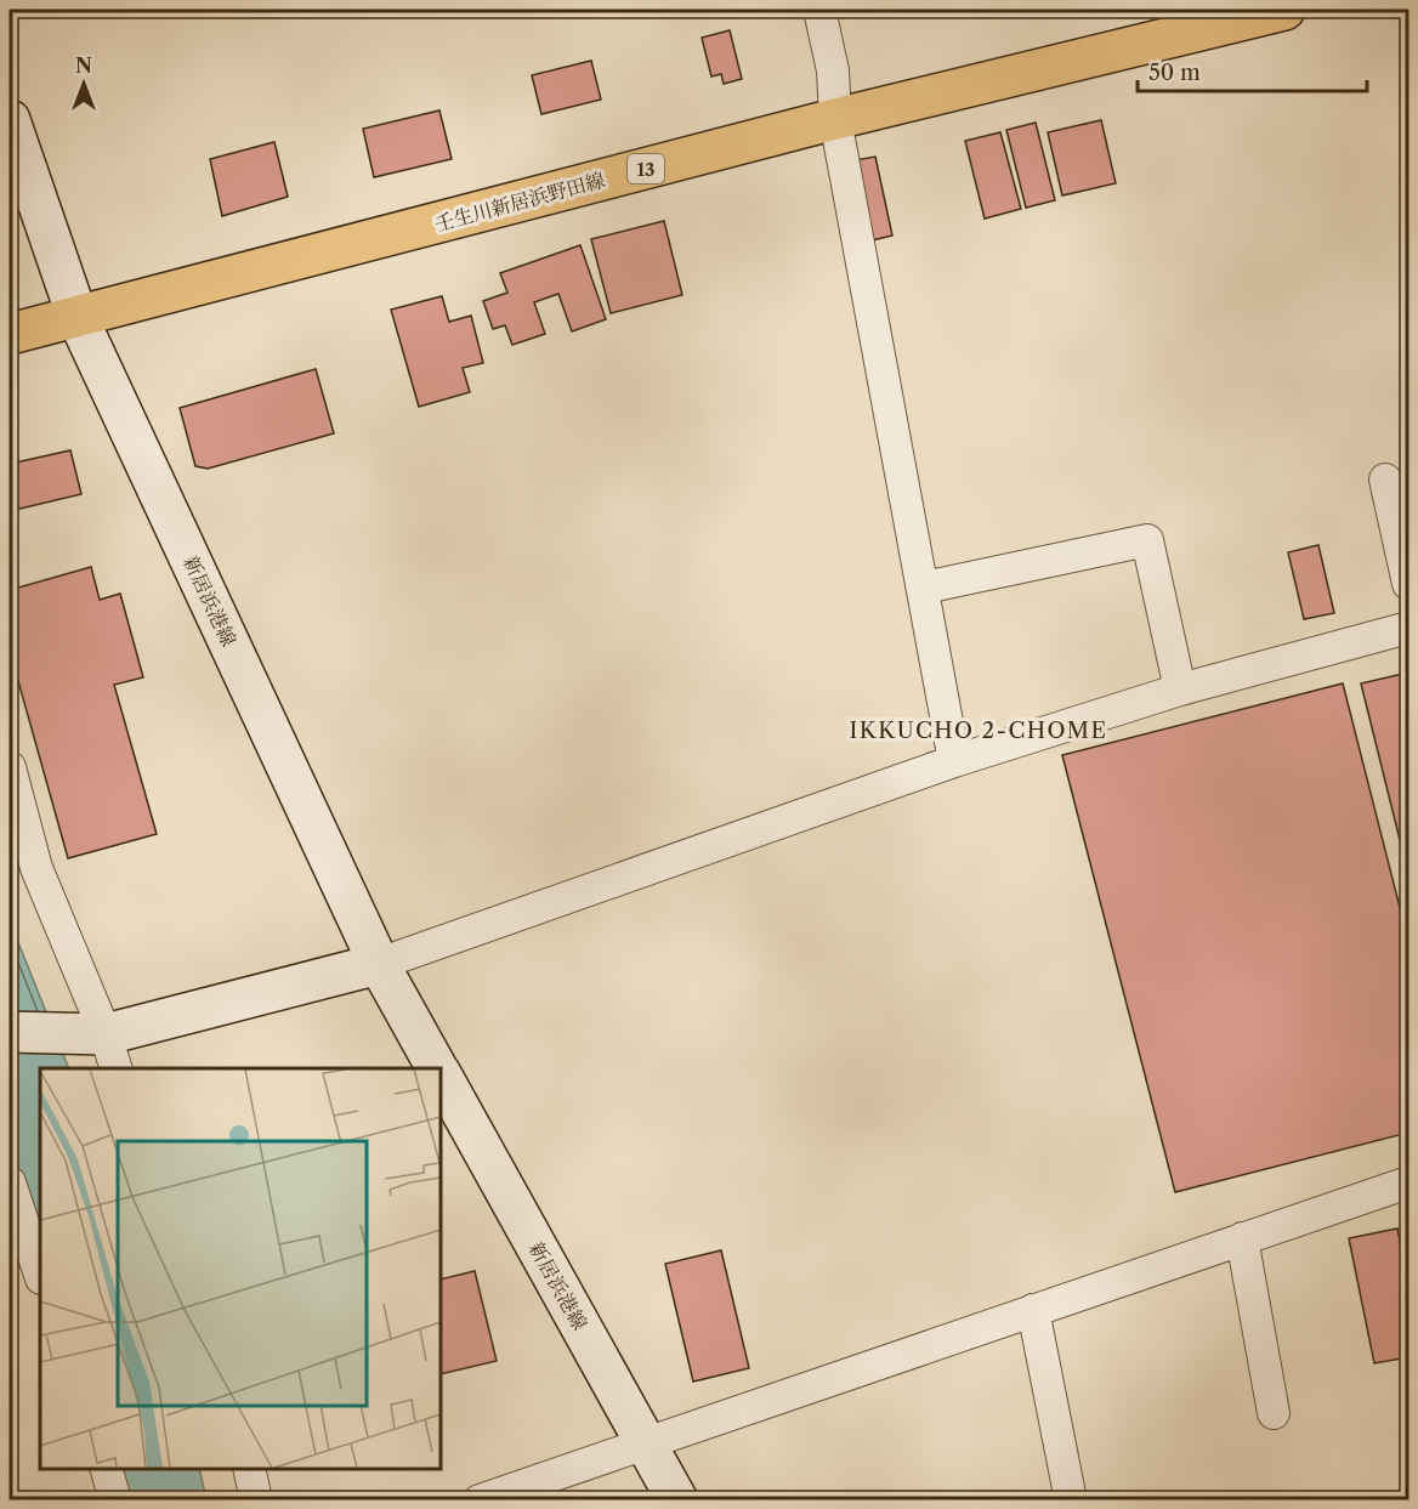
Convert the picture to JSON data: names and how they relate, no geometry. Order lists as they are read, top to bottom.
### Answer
{
  "streets": {
    "main road": ["13", "壬生川新居浜野田線", "新居浜港線"]
  },
  "crossings": [
    ["壬生川新居浜野田線", "新居浜港線"]
  ],
  "districts": ["IKKUCHO 2-CHOME"],
  "scale_bar": "50 m",
  "north": "top"
}
